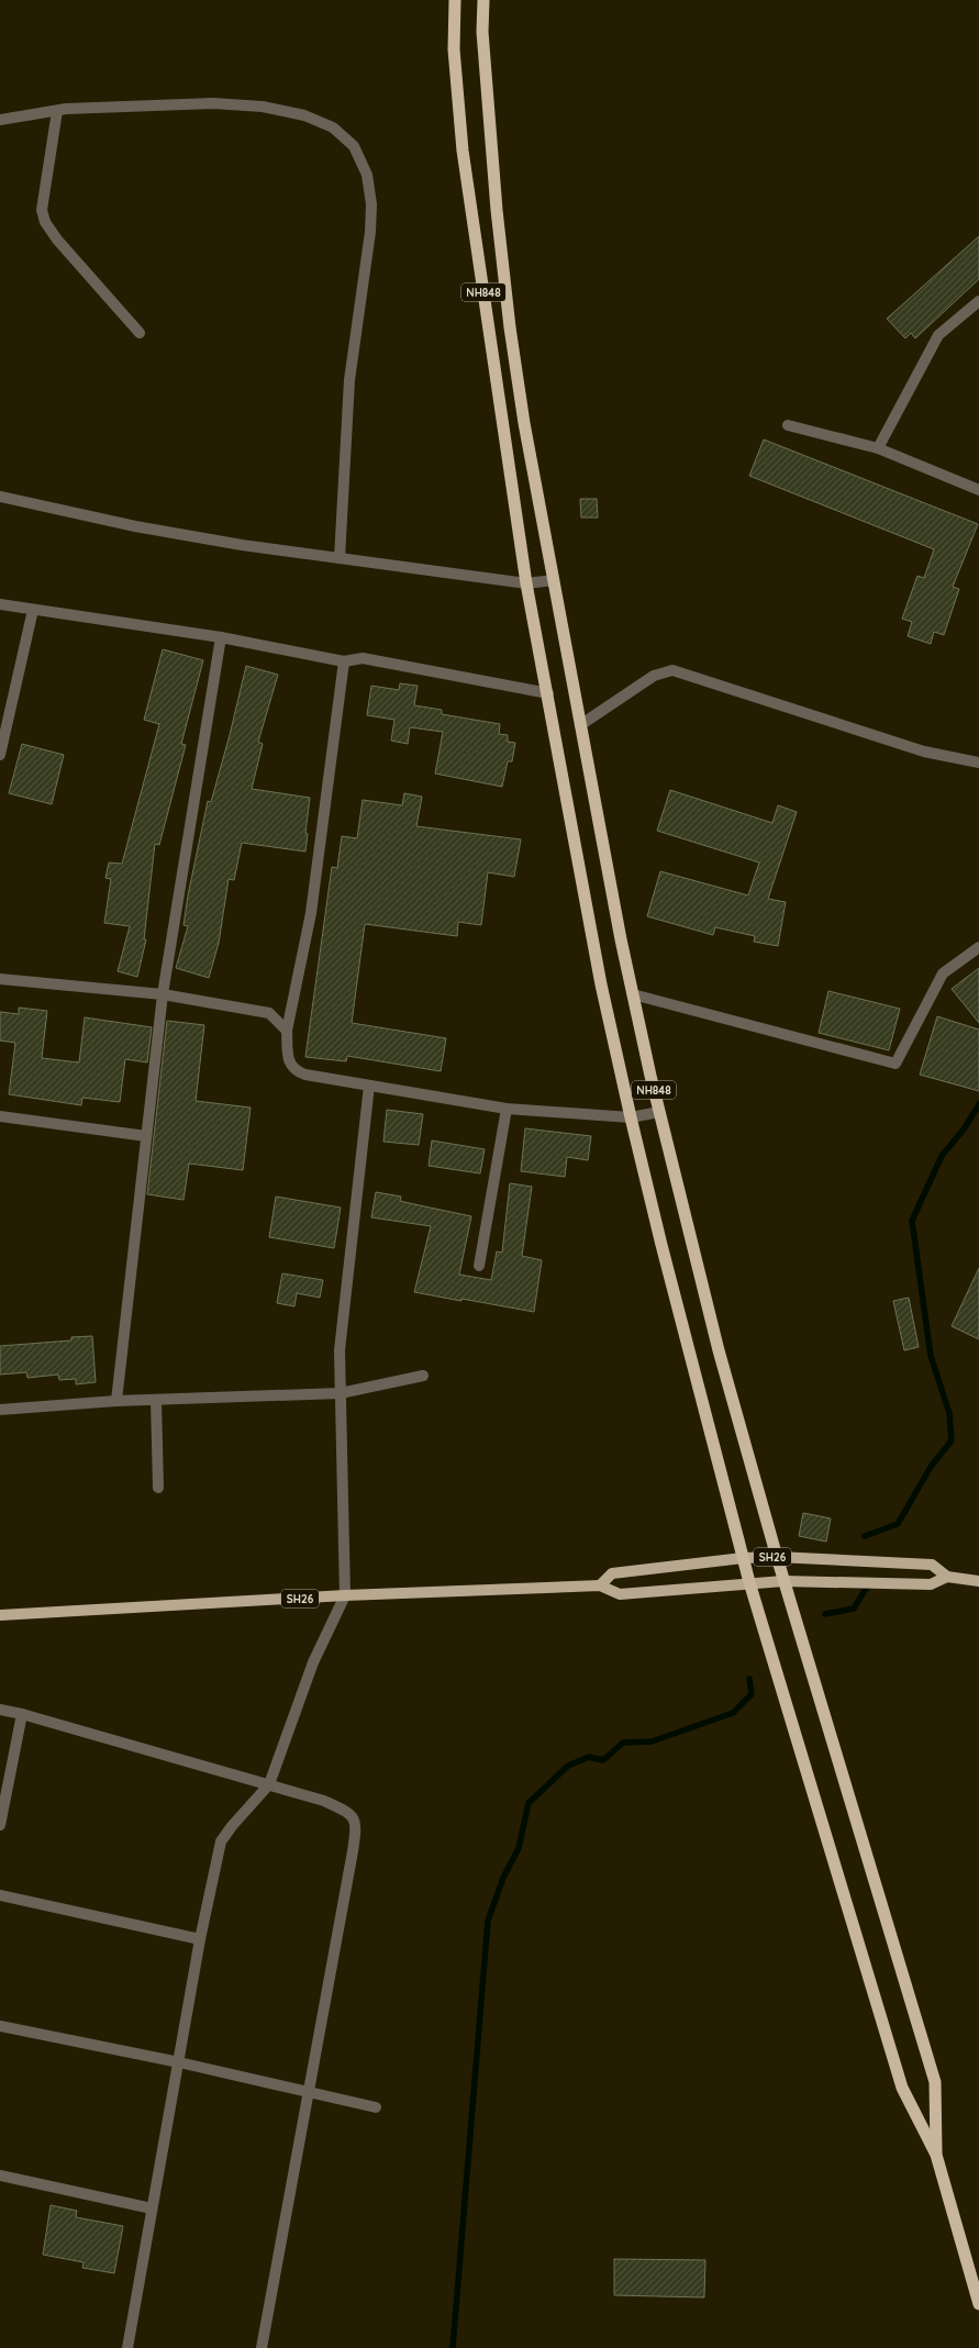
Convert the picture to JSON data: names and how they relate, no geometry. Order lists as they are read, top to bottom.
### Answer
{
  "streets": {
    "highway": ["NH848"],
    "main road": ["SH26"]
  },
  "crossings": [
    ["NH848", "SH26"]
  ]
}
